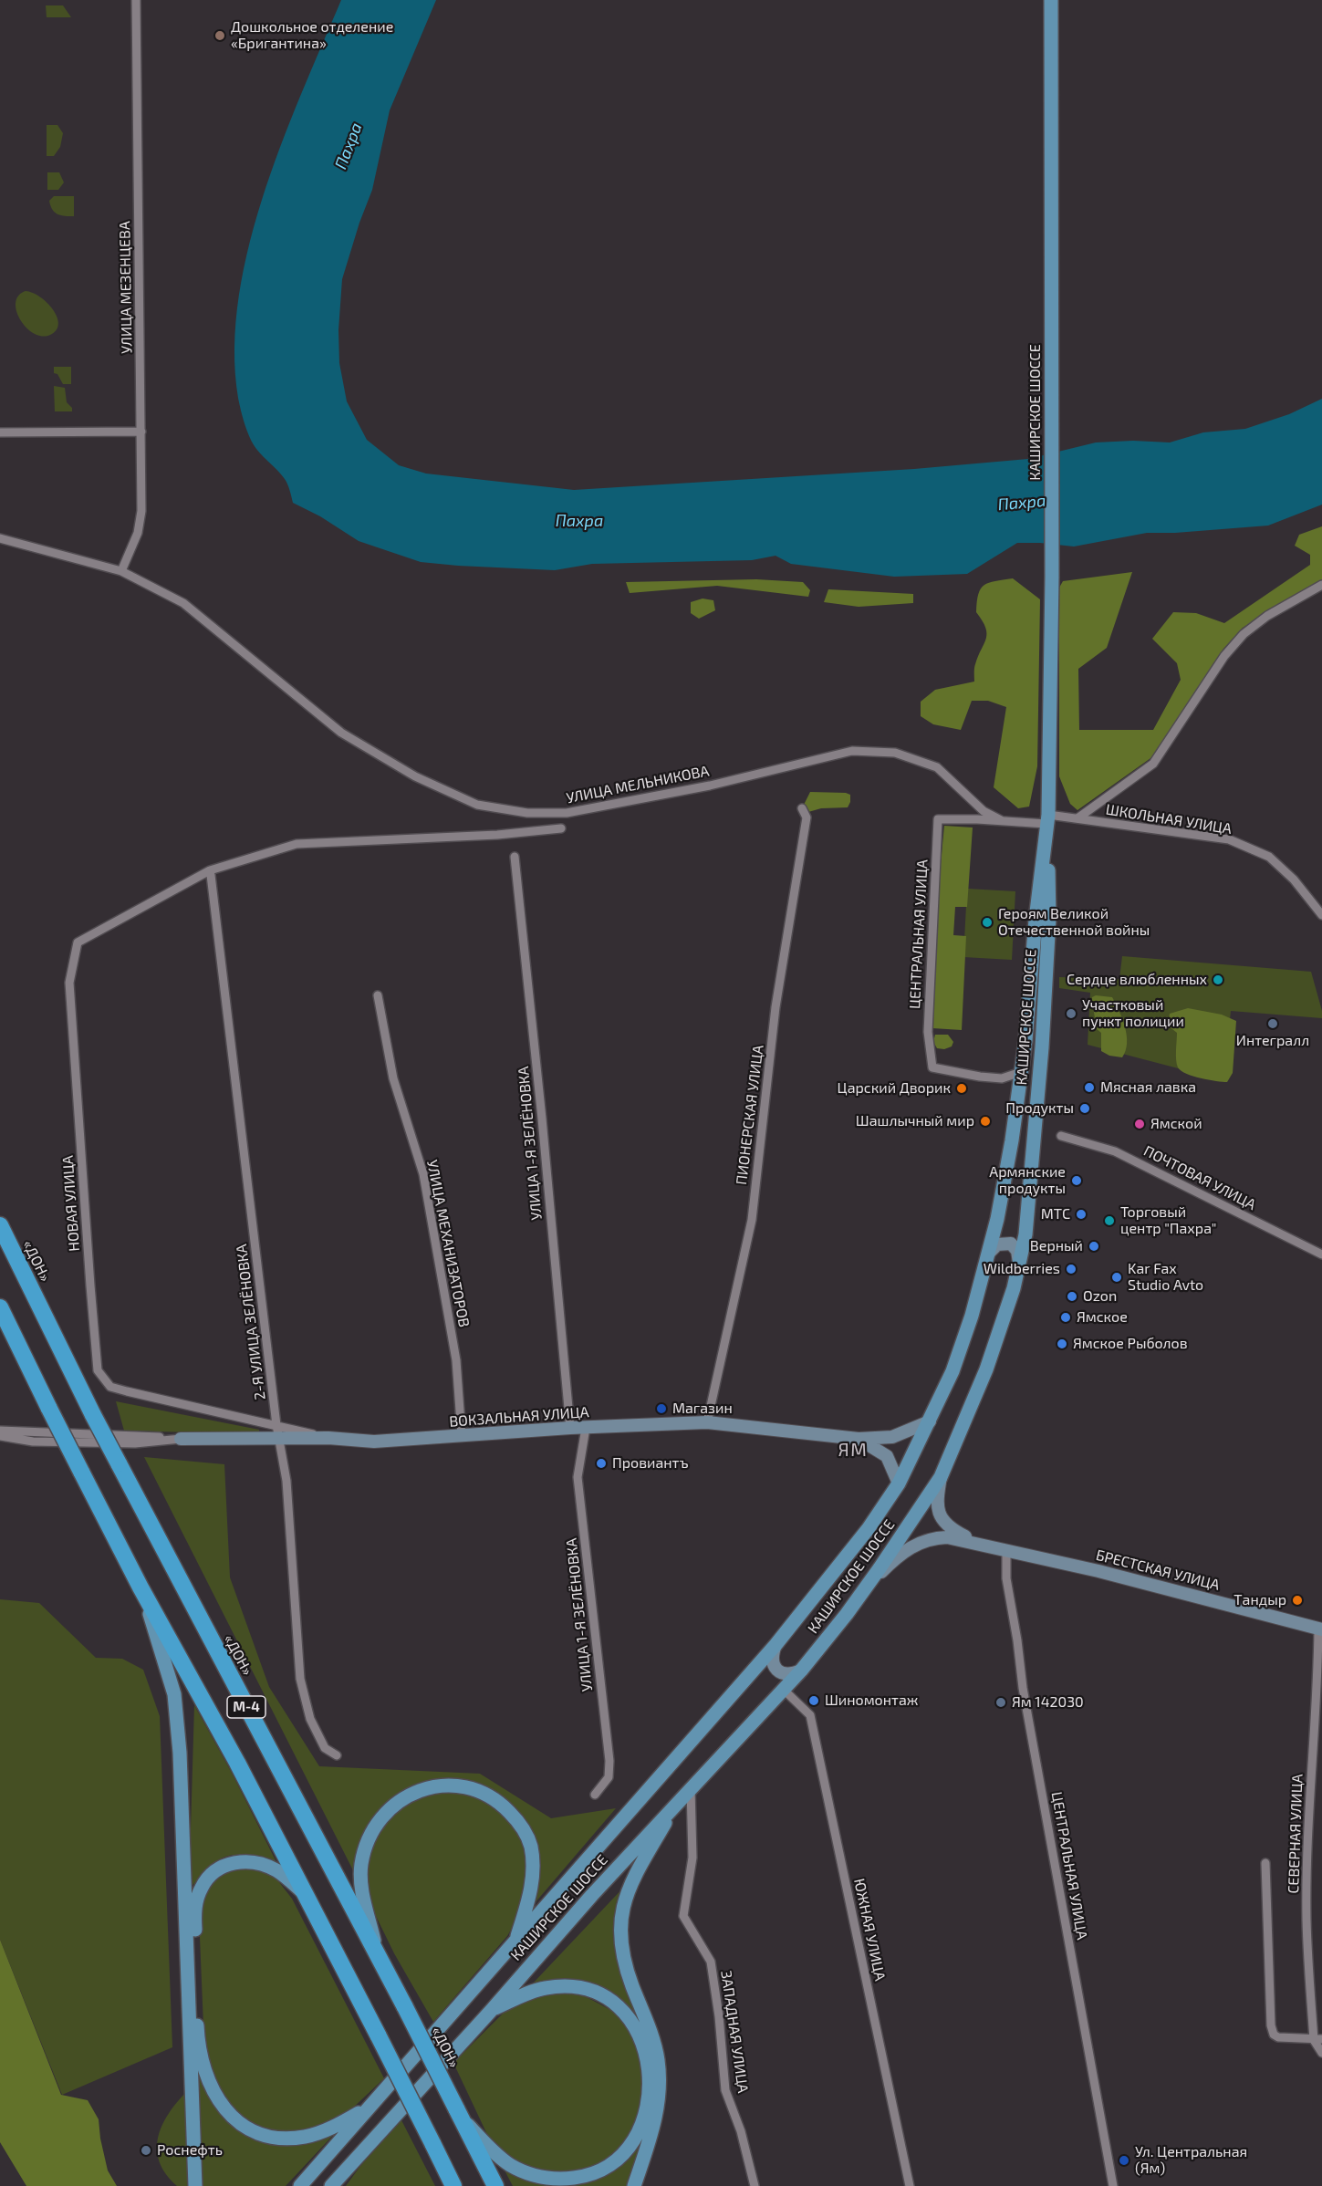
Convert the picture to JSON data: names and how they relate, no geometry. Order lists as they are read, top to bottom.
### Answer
{
  "streets": {
    "highway": ["«ДОН»", "М-4"],
    "main road": ["КАШИРСКОЕ ШОССЕ"],
    "street": [
      "УЛИЦА МЕЗЕНЦЕВА",
      "УЛИЦА МЕЛЬНИКОВА",
      "ШКОЛЬНАЯ УЛИЦА",
      "ЦЕНТРАЛЬНАЯ УЛИЦА",
      "ПИОНЕРСКАЯ УЛИЦА",
      "УЛИЦА 1-Я ЗЕЛЁНОВКА",
      "ПОЧТОВАЯ УЛИЦА",
      "НОВАЯ УЛИЦА",
      "УЛИЦА МЕХАНИЗАТОРОВ",
      "2-Я УЛИЦА ЗЕЛЁНОВКА",
      "ВОКЗАЛЬНАЯ УЛИЦА",
      "БРЕСТСКАЯ УЛИЦА",
      "СЕВЕРНАЯ УЛИЦА",
      "ЮЖНАЯ УЛИЦА",
      "ЗАПАДНАЯ УЛИЦА"
    ]
  },
  "crossings": [
    ["УЛИЦА МЕЗЕНЦЕВА", "УЛИЦА МЕЛЬНИКОВА"],
    ["КАШИРСКОЕ ШОССЕ", "ШКОЛЬНАЯ УЛИЦА"],
    ["КАШИРСКОЕ ШОССЕ", "ЦЕНТРАЛЬНАЯ УЛИЦА"],
    ["КАШИРСКОЕ ШОССЕ", "ВОКЗАЛЬНАЯ УЛИЦА"],
    ["КАШИРСКОЕ ШОССЕ", "БРЕСТСКАЯ УЛИЦА"],
    ["КАШИРСКОЕ ШОССЕ", "ЮЖНАЯ УЛИЦА"],
    ["КАШИРСКОЕ ШОССЕ", "ЗАПАДНАЯ УЛИЦА"],
    ["УЛИЦА МЕЛЬНИКОВА", "ЦЕНТРАЛЬНАЯ УЛИЦА"],
    ["ШКОЛЬНАЯ УЛИЦА", "ЦЕНТРАЛЬНАЯ УЛИЦА"],
    ["ЦЕНТРАЛЬНАЯ УЛИЦА", "БРЕСТСКАЯ УЛИЦА"],
    ["ПИОНЕРСКАЯ УЛИЦА", "ВОКЗАЛЬНАЯ УЛИЦА"],
    ["УЛИЦА 1-Я ЗЕЛЁНОВКА", "ВОКЗАЛЬНАЯ УЛИЦА"],
    ["НОВАЯ УЛИЦА", "2-Я УЛИЦА ЗЕЛЁНОВКА"],
    ["НОВАЯ УЛИЦА", "ВОКЗАЛЬНАЯ УЛИЦА"],
    ["УЛИЦА МЕХАНИЗАТОРОВ", "ВОКЗАЛЬНАЯ УЛИЦА"],
    ["2-Я УЛИЦА ЗЕЛЁНОВКА", "ВОКЗАЛЬНАЯ УЛИЦА"],
    ["БРЕСТСКАЯ УЛИЦА", "СЕВЕРНАЯ УЛИЦА"]
  ],
  "districts": ["ЯМ"],
  "water": ["Пахра"],
  "places": [
    "Дошкольное отделение «Бригантина»",
    "Героям Великой Отечественной войны",
    "Сердце влюбленных",
    "Участковый пункт полиции",
    "Интегралл",
    "Мясная лавка",
    "Царский Дворик",
    "Продукты",
    "Шашлычный мир",
    "Ямской",
    "Армянские продукты",
    "МТС",
    "Торговый центр \"Пахра\"",
    "Верный",
    "Wildberries",
    "Kar Fax Studio Avto",
    "Ozon",
    "Ямское",
    "Ямское Рыболов",
    "Магазин",
    "Провиантъ",
    "Тандыр",
    "Шиномонтаж",
    "Ям 142030",
    "Роснефть",
    "Ул. Центральная (Ям)"
  ]
}
